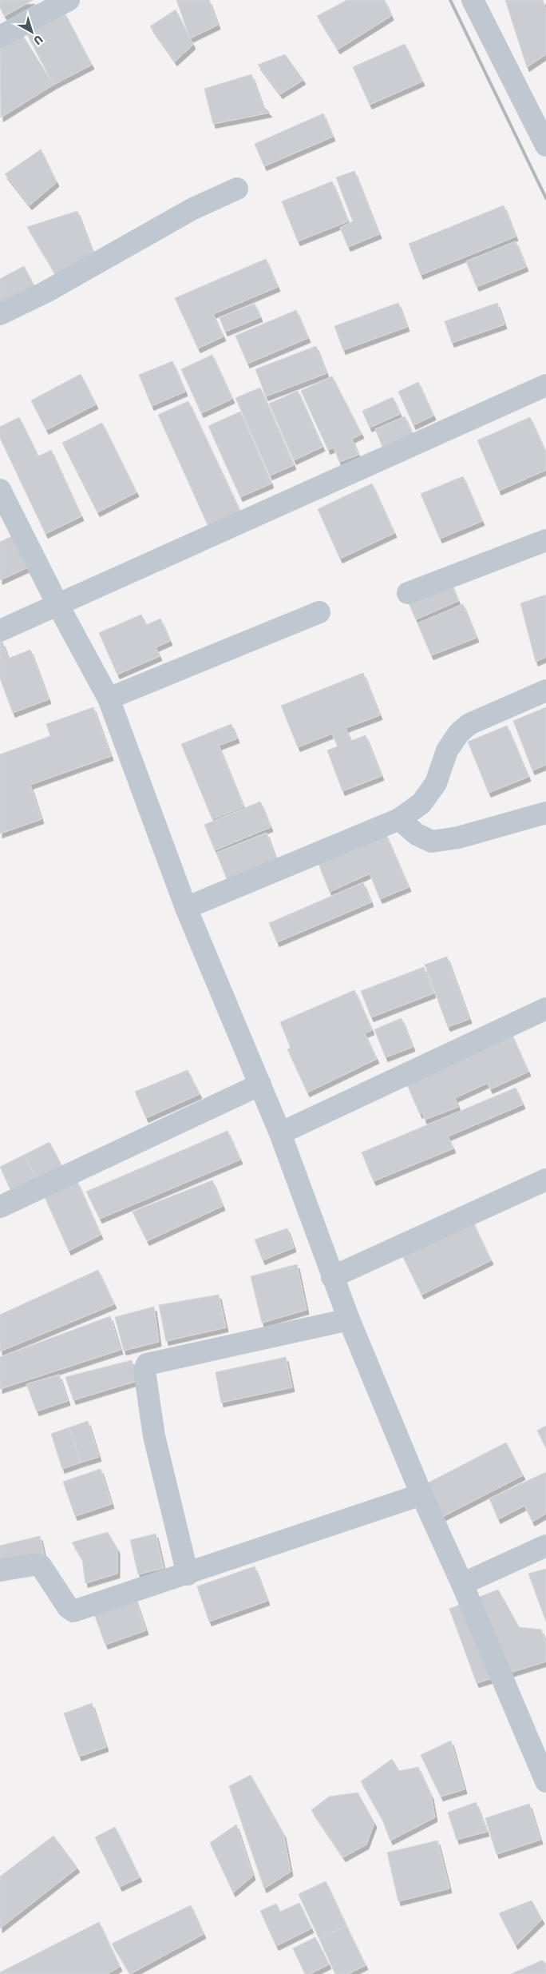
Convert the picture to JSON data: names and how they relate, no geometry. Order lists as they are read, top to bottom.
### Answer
{
  "north": "bottom right"
}
